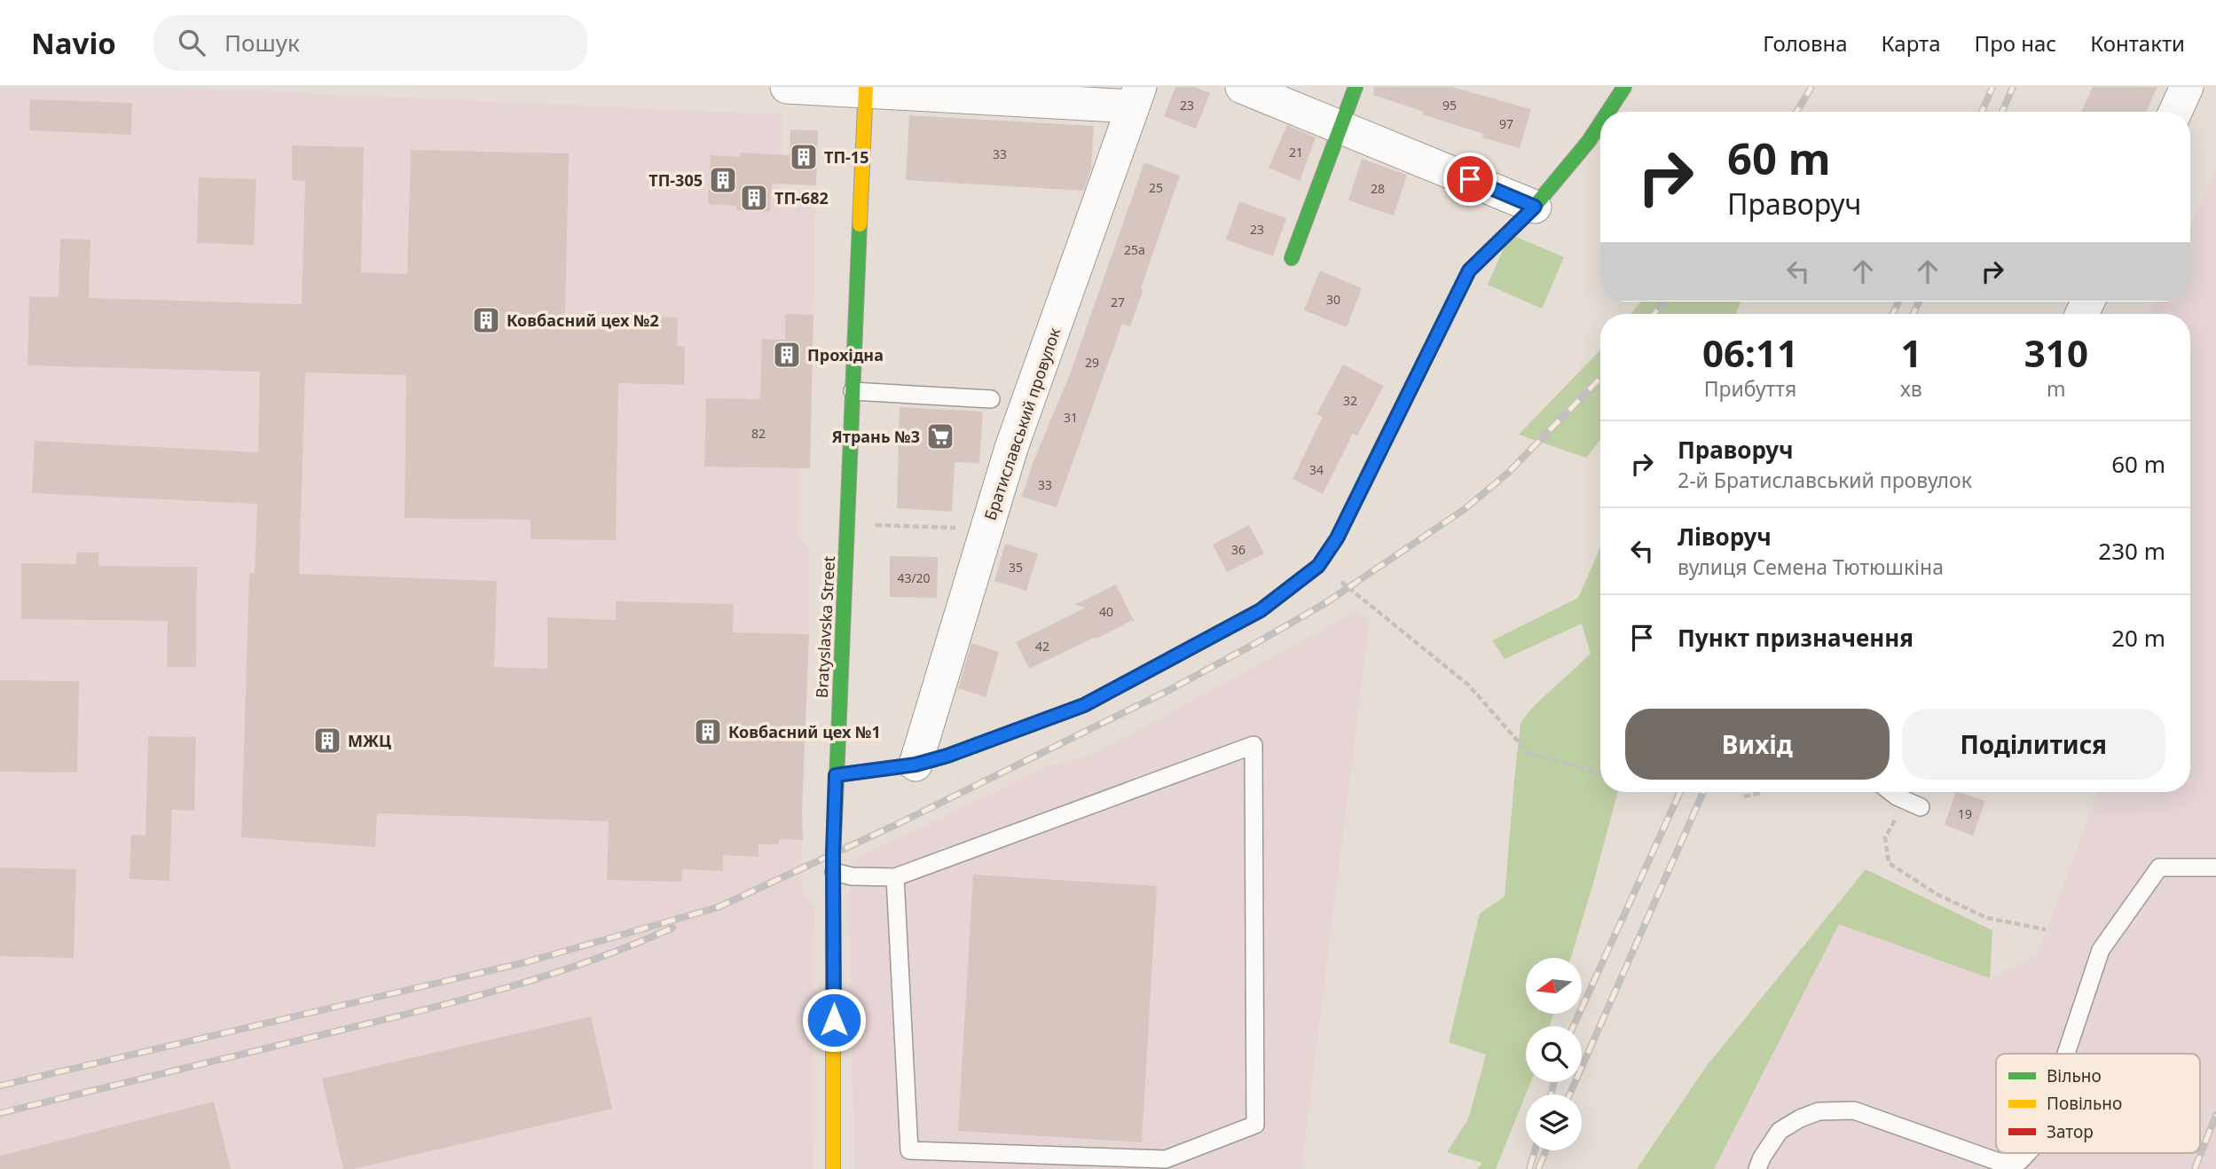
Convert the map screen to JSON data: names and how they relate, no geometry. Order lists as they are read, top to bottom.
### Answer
{
  "streets": {
    "street": ["Братиславський провулок", "Bratyslavska Street"]
  },
  "places": {
    "building": [
      "ТП-15",
      "ТП-305",
      "ТП-682",
      "Ковбасний цех №2",
      "Прохідна",
      "Ковбасний цех №1",
      "МЖЦ"
    ],
    "supermarket": ["Ятрань №3"]
  },
  "house_numbers": [
    "23",
    "95",
    "97",
    "21",
    "33",
    "25",
    "28",
    "23",
    "25а",
    "30",
    "27",
    "29",
    "32",
    "31",
    "82",
    "34",
    "33",
    "36",
    "35",
    "43/20",
    "40",
    "42",
    "19"
  ],
  "legend": ["Вільно", "Повільно", "Затор"],
  "north": "left",
  "page": {
    "header": "Navio",
    "search": "Пошук",
    "nav": [
      "Головна",
      "Карта",
      "Про нас",
      "Контакти"
    ],
    "turn": ["60 m", "Праворуч"],
    "eta": [
      "06:11",
      "Прибуття",
      "1",
      "хв",
      "310",
      "m"
    ],
    "list": [
      {
        "name": "Праворуч",
        "note": "2-й Братиславський провулок",
        "value": "60 m"
      },
      {
        "name": "Ліворуч",
        "note": "вулиця Семена Тютюшкіна",
        "value": "230 m"
      },
      {
        "name": "Пункт призначення",
        "value": "20 m"
      }
    ],
    "buttons": ["Вихід", "Поділитися"]
  }
}
